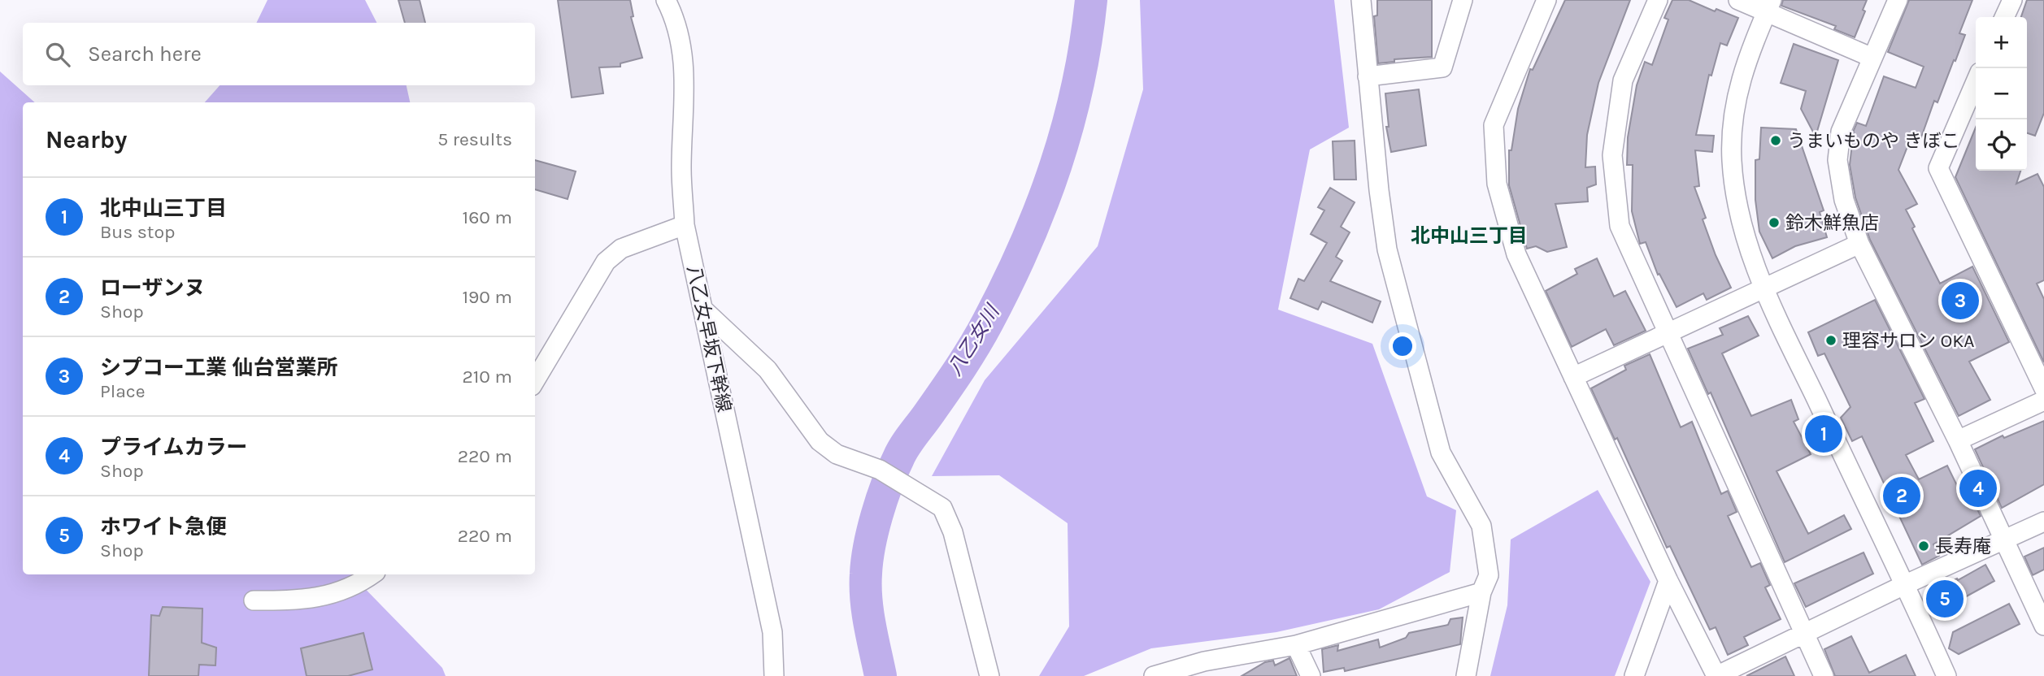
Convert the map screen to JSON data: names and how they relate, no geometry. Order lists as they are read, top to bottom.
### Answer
{
  "streets": {
    "street": ["八乙女早坂下幹線"]
  },
  "districts": ["北中山三丁目"],
  "water": ["八乙女川"],
  "places": [
    "うまいものや きぼこ",
    "鈴木鮮魚店",
    "理容サロン OKA",
    "長寿庵"
  ],
  "page": {
    "map_buttons": ["+", "−"],
    "search": "Search here",
    "heading": ["Nearby", "5 results"],
    "list": [
      {
        "mark": "1",
        "name": "北中山三丁目",
        "note": "Bus stop",
        "value": "160 m"
      },
      {
        "mark": "2",
        "name": "ローザンヌ",
        "note": "Shop",
        "value": "190 m"
      },
      {
        "mark": "3",
        "name": "シプコー工業 仙台営業所",
        "note": "Place",
        "value": "210 m"
      },
      {
        "mark": "4",
        "name": "プライムカラー",
        "note": "Shop",
        "value": "220 m"
      },
      {
        "mark": "5",
        "name": "ホワイト急便",
        "note": "Shop",
        "value": "220 m"
      }
    ],
    "pins": [
      "3",
      "1",
      "4",
      "2",
      "5"
    ]
  }
}
